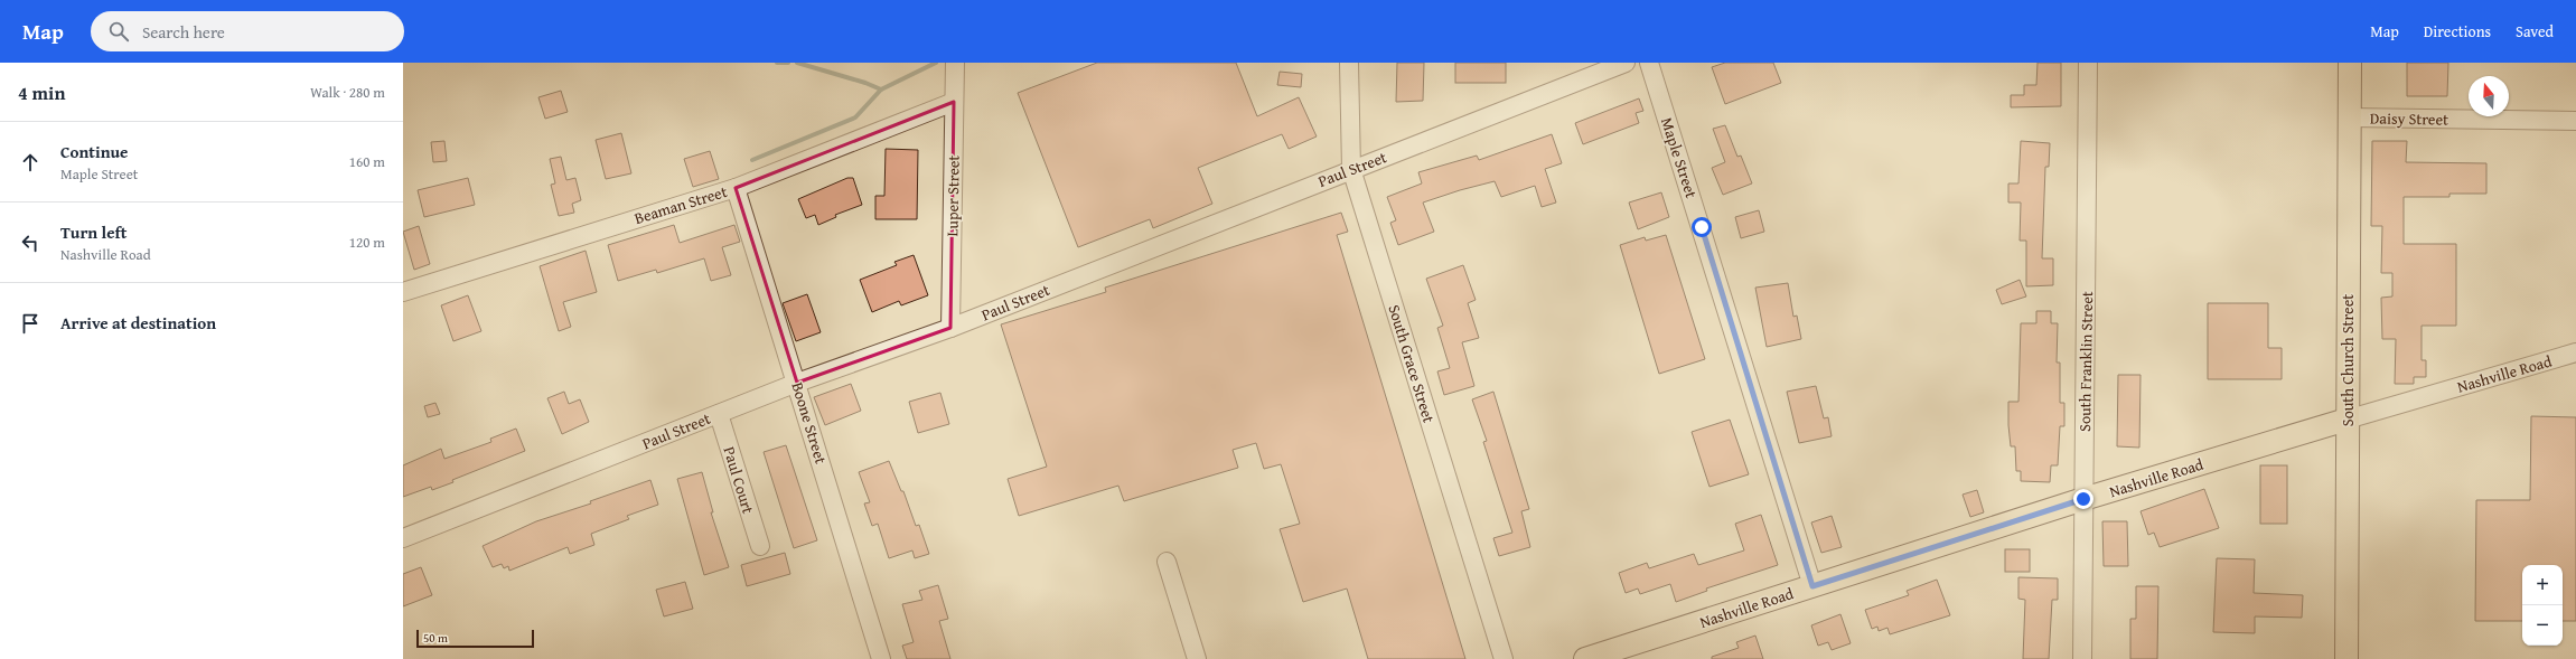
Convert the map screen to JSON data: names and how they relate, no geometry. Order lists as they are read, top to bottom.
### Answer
{
  "streets": {
    "main road": ["South Church Street", "Nashville Road"],
    "street": [
      "Daisy Street",
      "Maple Street",
      "Paul Street",
      "Luper Street",
      "Beaman Street",
      "South Franklin Street",
      "South Grace Street",
      "Boone Street",
      "Paul Court"
    ]
  },
  "crossings": [
    ["Daisy Street", "South Church Street"],
    ["Maple Street", "Nashville Road"],
    ["Paul Street", "Luper Street"],
    ["Paul Street", "South Grace Street"],
    ["Paul Street", "Boone Street"],
    ["Paul Street", "Paul Court"],
    ["Luper Street", "Beaman Street"],
    ["Beaman Street", "Boone Street"],
    ["South Church Street", "Nashville Road"],
    ["South Franklin Street", "Nashville Road"]
  ],
  "scale_bar": "50 m",
  "north": "top",
  "page": {
    "header": "Map",
    "search": "Search here",
    "nav": ["Map", "Directions", "Saved"],
    "heading": ["4 min", "Walk · 280 m"],
    "list": [
      ["Continue", "Maple Street", "160 m"],
      ["Turn left", "Nashville Road", "120 m"],
      "Arrive at destination"
    ],
    "map_buttons": ["+", "−"],
    "scale": "50 m"
  }
}
